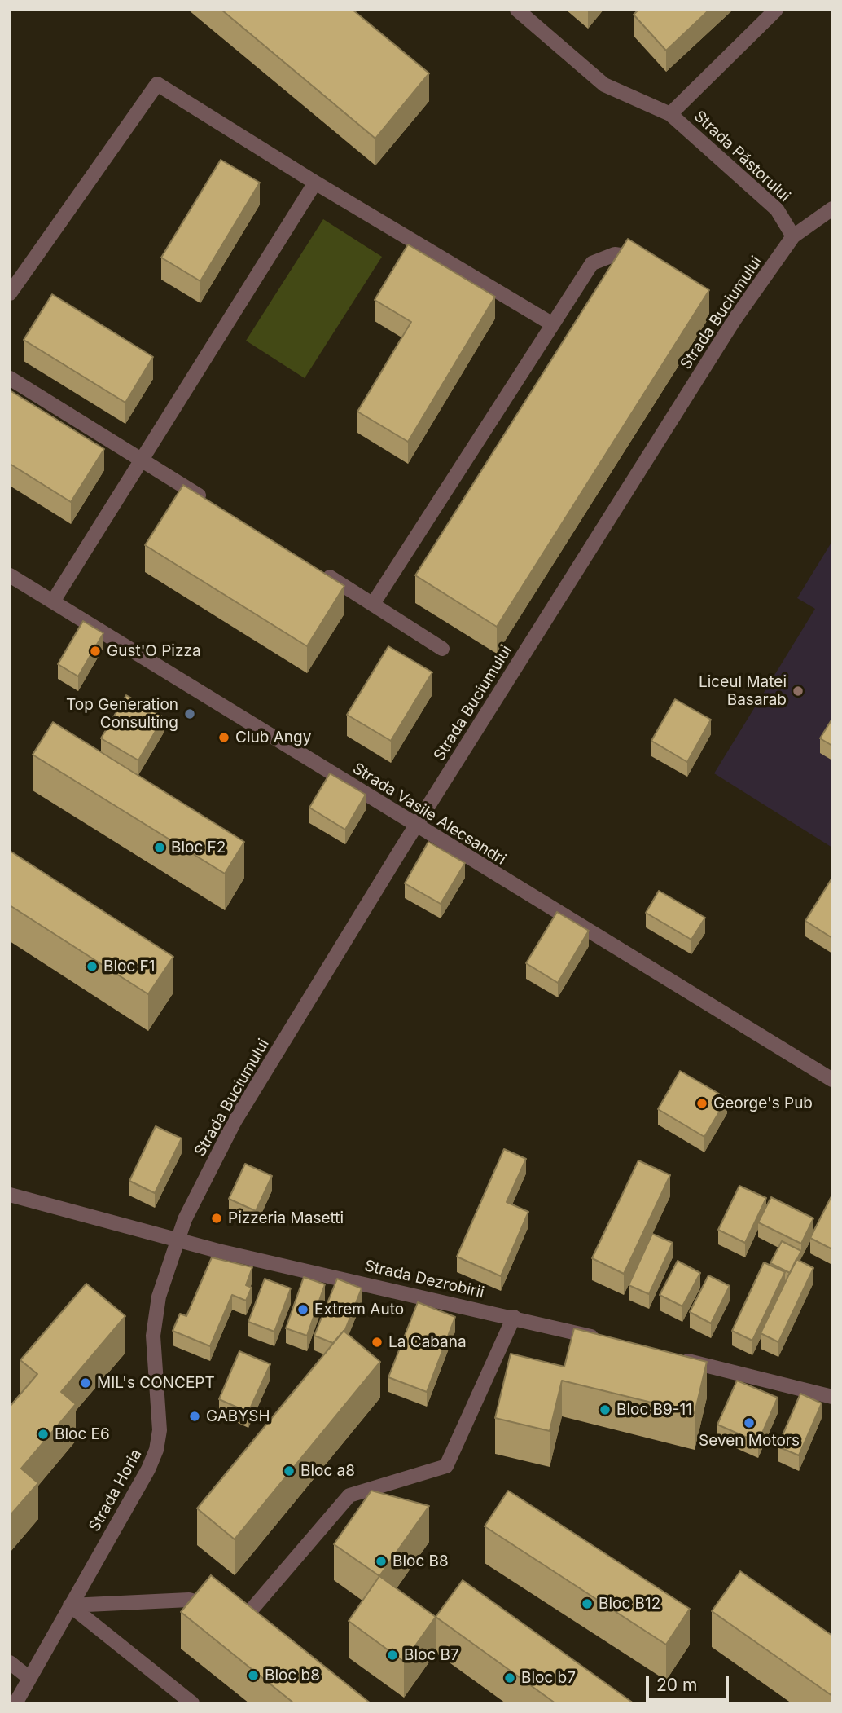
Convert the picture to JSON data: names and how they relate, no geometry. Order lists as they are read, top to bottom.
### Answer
{
  "streets": {
    "street": [
      "Strada Păstorului",
      "Strada Buciumului",
      "Strada Vasile Alecsandri",
      "Strada Dezrobirii",
      "Strada Horia"
    ]
  },
  "crossings": [
    ["Strada Păstorului", "Strada Buciumului"],
    ["Strada Buciumului", "Strada Vasile Alecsandri"],
    ["Strada Buciumului", "Strada Dezrobirii"],
    ["Strada Buciumului", "Strada Horia"],
    ["Strada Dezrobirii", "Strada Horia"]
  ],
  "places": [
    "Gust'O Pizza",
    "Liceul Matei Basarab",
    "Top Generation Consulting",
    "Club Angy",
    "Bloc F2",
    "Bloc F1",
    "George's Pub",
    "Pizzeria Masetti",
    "Extrem Auto",
    "La Cabana",
    "MIL's CONCEPT",
    "Bloc B9-11",
    "GABYSH",
    "Seven Motors",
    "Bloc E6",
    "Bloc a8",
    "Bloc B8",
    "Bloc B12",
    "Bloc B7",
    "Bloc b8",
    "Bloc b7"
  ],
  "scale_bar": "20 m"
}
